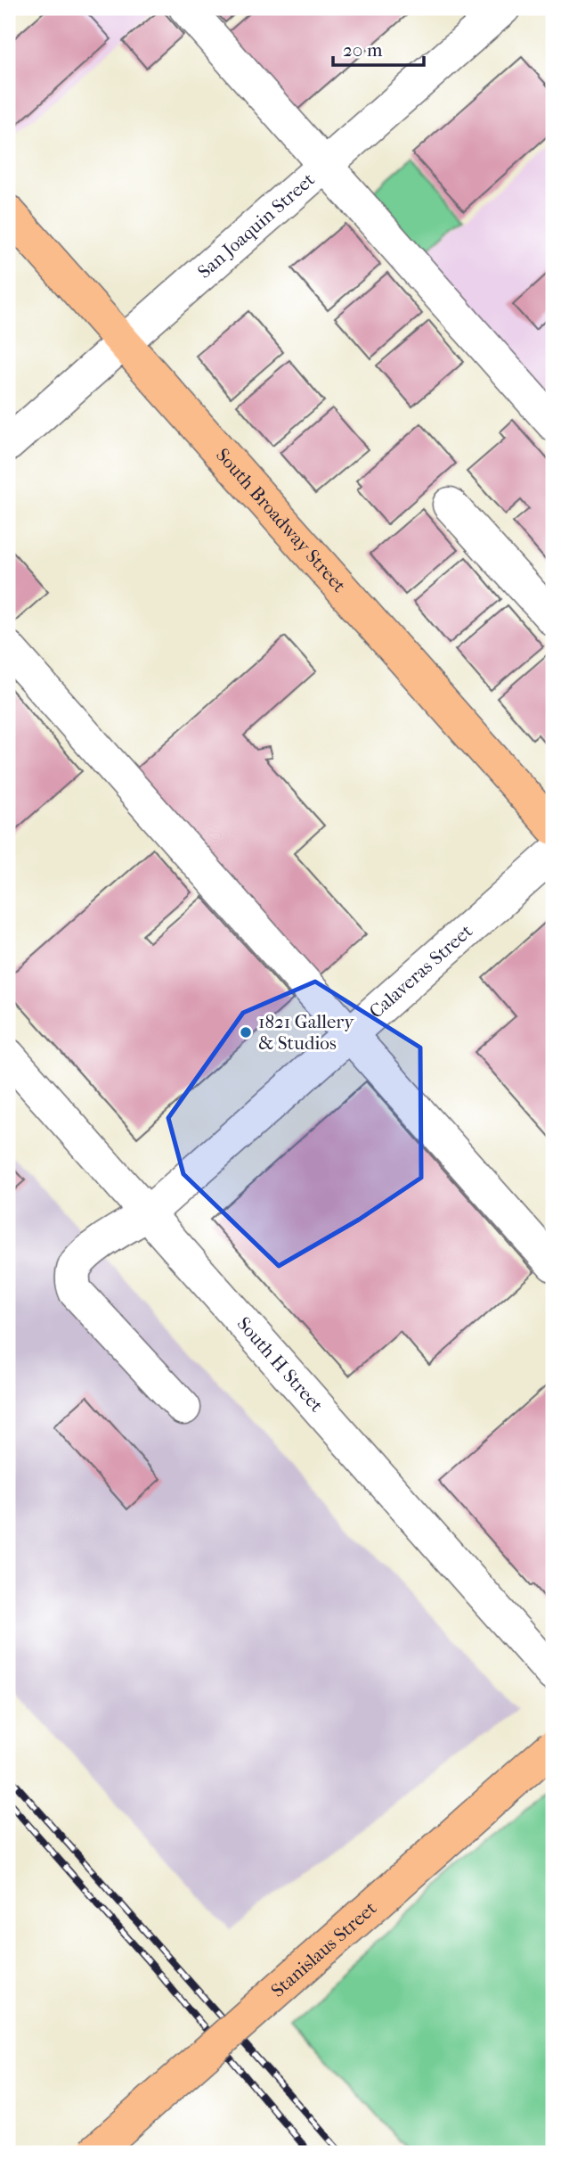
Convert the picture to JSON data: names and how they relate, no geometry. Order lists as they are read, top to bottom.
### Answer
{
  "streets": {
    "main road": ["South Broadway Street", "Stanislaus Street"],
    "street": ["San Joaquin Street", "Calaveras Street", "South H Street"]
  },
  "crossings": [
    ["San Joaquin Street", "South Broadway Street"],
    ["Calaveras Street", "South H Street"]
  ],
  "places": ["1821 Gallery & Studios"],
  "scale_bar": "20 m"
}
